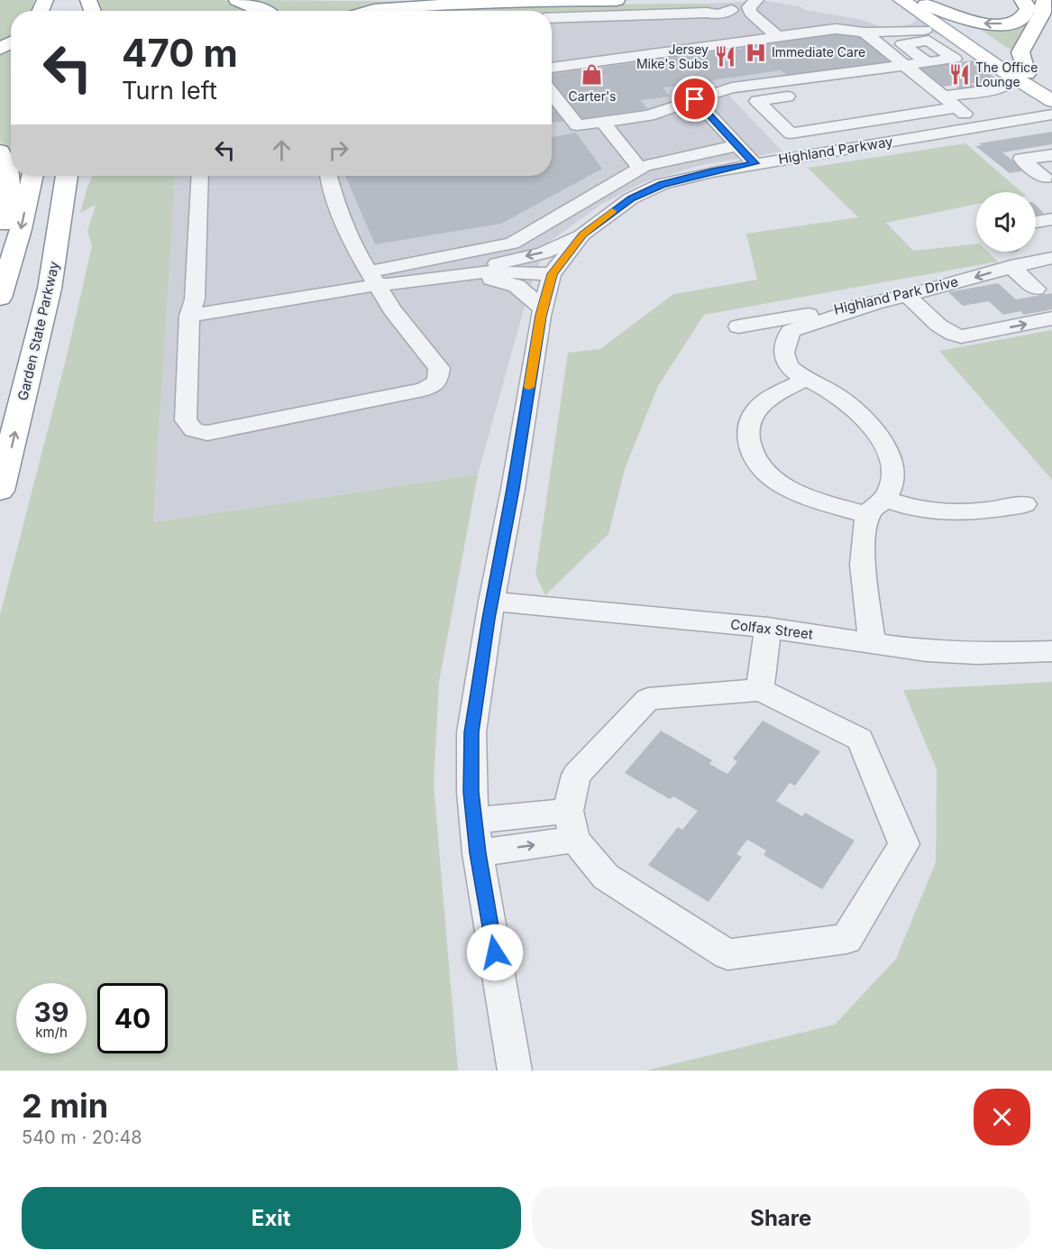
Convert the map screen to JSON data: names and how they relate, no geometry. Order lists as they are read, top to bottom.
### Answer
{
  "streets": {
    "main road": ["Garden State Parkway"],
    "street": ["Highland Parkway", "Highland Park Drive", "Colfax Street"]
  },
  "crossings": [
    ["Highland Parkway", "Colfax Street"]
  ],
  "places": {
    "hospital": ["Immediate Care"],
    "restaurant": ["Jersey Mike's Subs", "The Office Lounge"],
    "shop": ["Carter's"]
  },
  "page": {
    "turn": ["470 m", "Turn left"],
    "speed": "39 km/h",
    "limit": "40",
    "heading": ["2 min", "540 m · 20:48"],
    "buttons": ["Exit", "Share"]
  }
}
